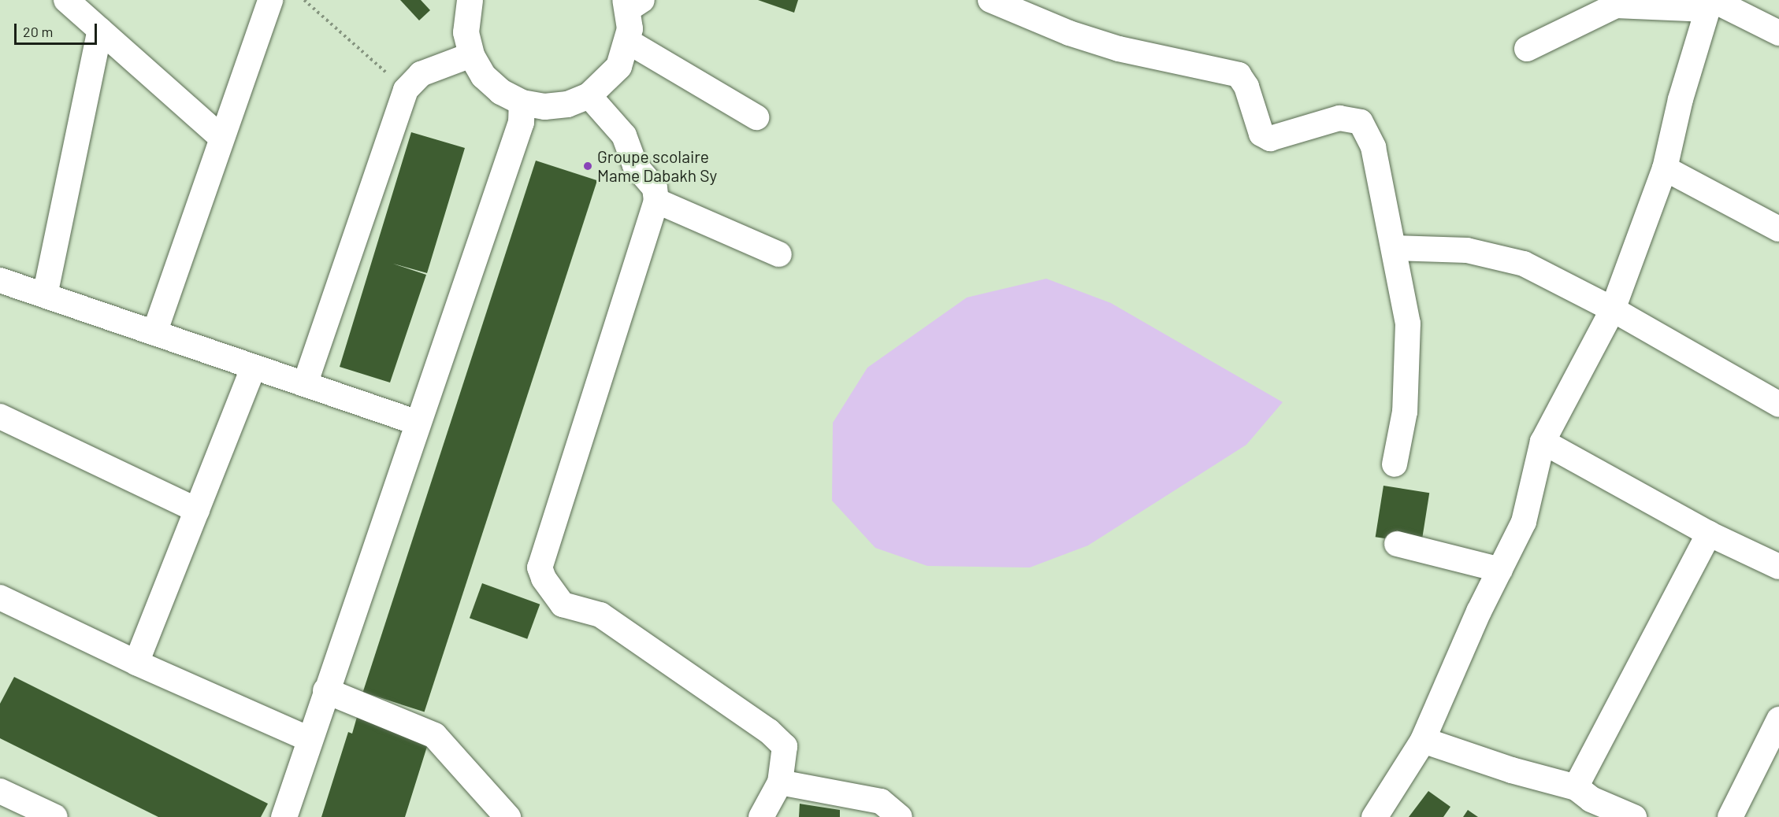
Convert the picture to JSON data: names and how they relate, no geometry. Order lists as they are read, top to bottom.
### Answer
{
  "places": ["Groupe scolaire Mame Dabakh Sy"],
  "scale_bar": "20 m"
}
